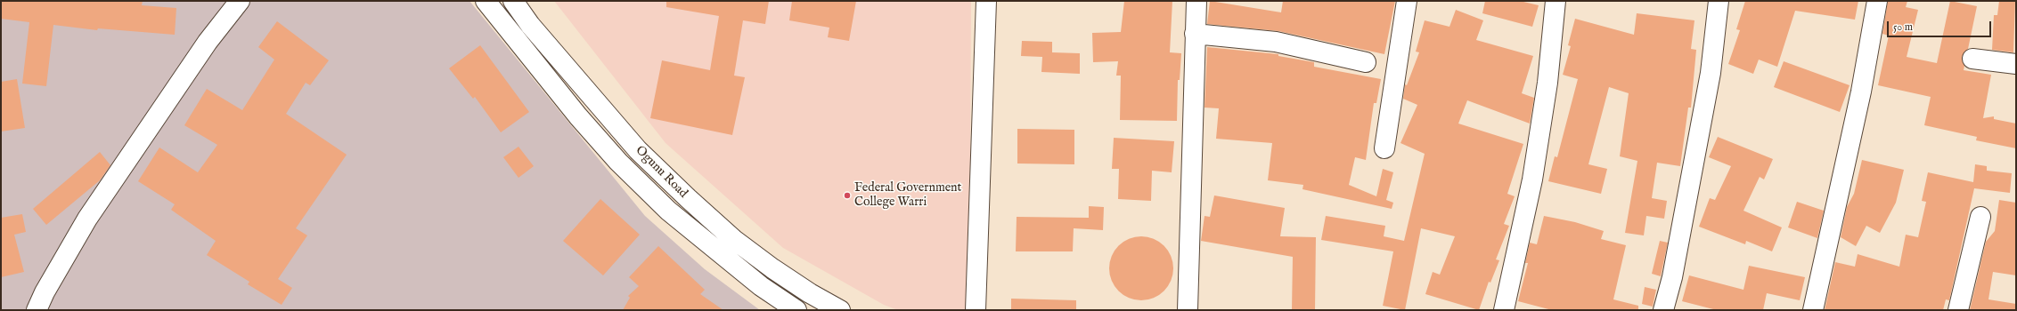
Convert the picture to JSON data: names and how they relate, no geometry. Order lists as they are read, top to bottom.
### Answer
{
  "streets": {
    "street": ["Ogunu Road"]
  },
  "places": ["Federal Government College Warri"],
  "scale_bar": "50 m"
}
